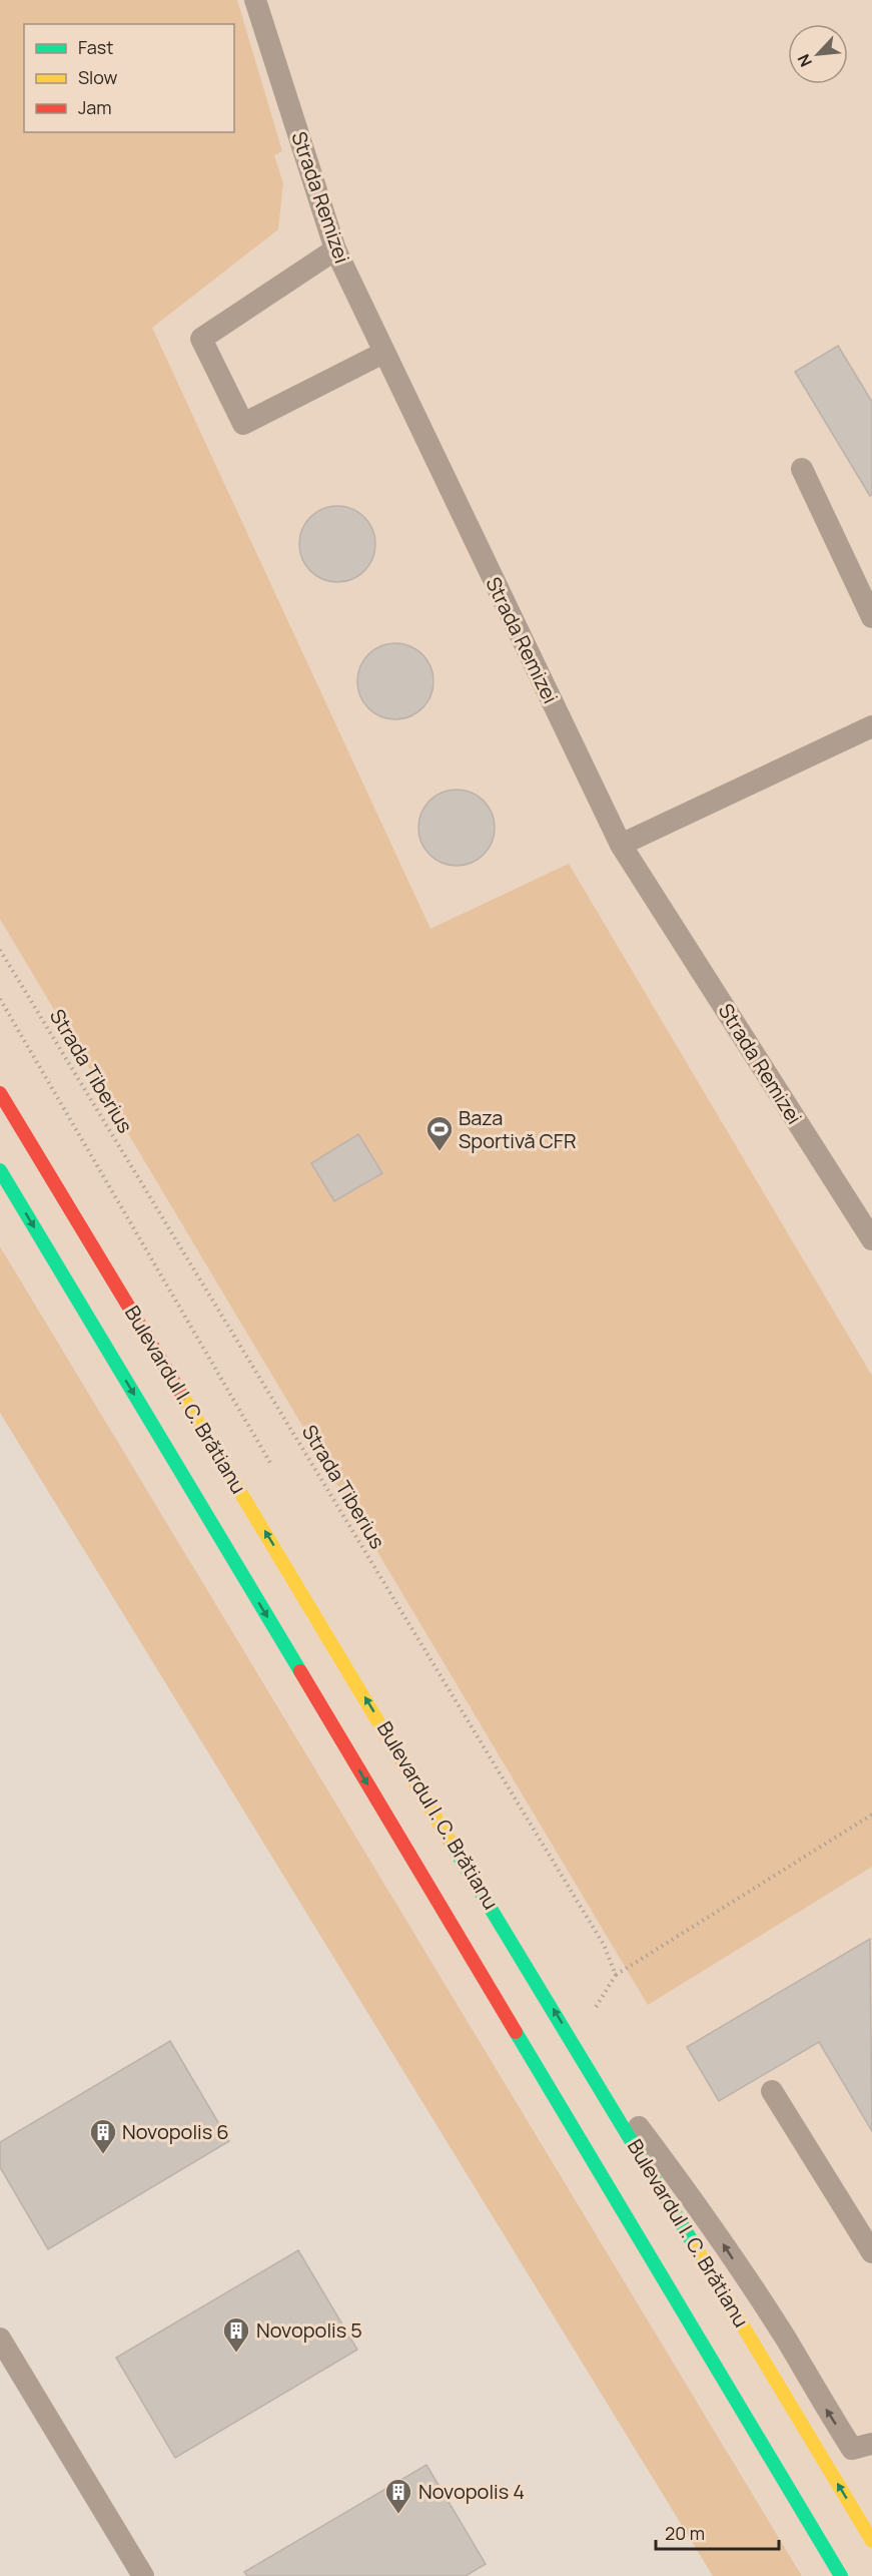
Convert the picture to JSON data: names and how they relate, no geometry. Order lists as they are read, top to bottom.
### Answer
{
  "streets": {
    "main road": ["Bulevardul I. C. Brătianu"],
    "lane": ["Strada Remizei"],
    "path": ["Strada Tiberius"]
  },
  "places": {
    "sports": ["Baza Sportivă CFR"],
    "building": ["Novopolis 6", "Novopolis 5", "Novopolis 4"]
  },
  "legend": ["Fast", "Slow", "Jam"],
  "scale_bar": "20 m",
  "north": "bottom left"
}
